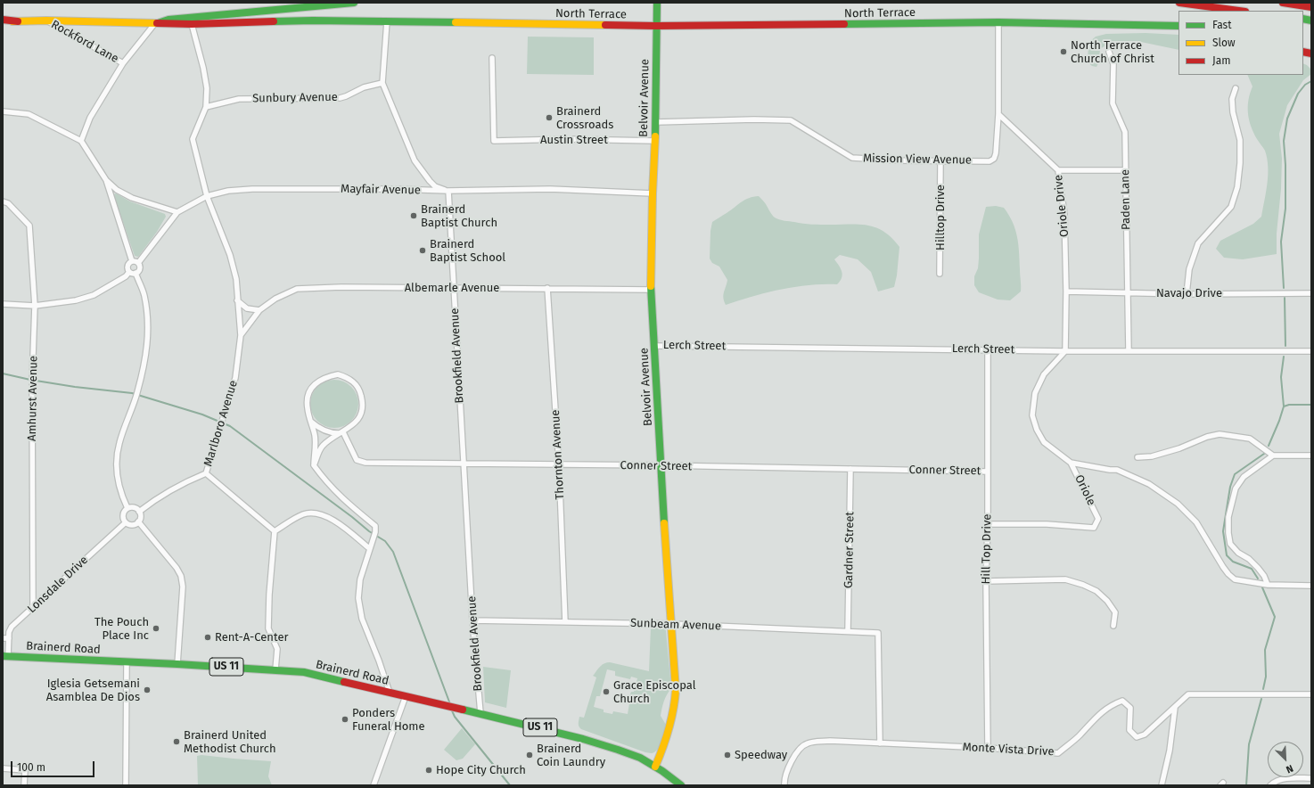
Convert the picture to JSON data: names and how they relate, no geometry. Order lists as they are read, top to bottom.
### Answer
{
  "streets": {
    "main road": [
      "North Terrace",
      "Belvoir Avenue",
      "Brainerd Road",
      "US 11"
    ],
    "street": [
      "Rockford Lane",
      "Sunbury Avenue",
      "Austin Street",
      "Mission View Avenue",
      "Mayfair Avenue",
      "Paden Lane",
      "Oriole Drive",
      "Hilltop Drive",
      "Albemarle Avenue",
      "Navajo Drive",
      "Lerch Street",
      "Brookfield Avenue",
      "Amhurst Avenue",
      "Marlboro Avenue",
      "Thornton Avenue",
      "Conner Street",
      "Oriole",
      "Hill Top Drive",
      "Gardner Street",
      "Lonsdale Drive",
      "Sunbeam Avenue",
      "Monte Vista Drive"
    ]
  },
  "crossings": [
    ["North Terrace", "Rockford Lane"],
    ["North Terrace", "Belvoir Avenue"],
    ["North Terrace", "Marlboro Avenue"],
    ["Sunbury Avenue", "Marlboro Avenue"],
    ["Belvoir Avenue", "Austin Street"],
    ["Belvoir Avenue", "Mission View Avenue"],
    ["Belvoir Avenue", "Mayfair Avenue"],
    ["Belvoir Avenue", "Albemarle Avenue"],
    ["Belvoir Avenue", "Lerch Street"],
    ["Belvoir Avenue", "Conner Street"],
    ["Belvoir Avenue", "Sunbeam Avenue"],
    ["Belvoir Avenue", "Brainerd Road"],
    ["Mission View Avenue", "Oriole Drive"],
    ["Mission View Avenue", "Hilltop Drive"],
    ["Mayfair Avenue", "Brookfield Avenue"],
    ["Mayfair Avenue", "Marlboro Avenue"],
    ["Paden Lane", "Navajo Drive"],
    ["Paden Lane", "Lerch Street"],
    ["Oriole Drive", "Navajo Drive"],
    ["Oriole Drive", "Lerch Street"],
    ["Albemarle Avenue", "Brookfield Avenue"],
    ["Albemarle Avenue", "Marlboro Avenue"],
    ["Albemarle Avenue", "Thornton Avenue"],
    ["Lerch Street", "Hill Top Drive"],
    ["Brookfield Avenue", "Conner Street"],
    ["Brookfield Avenue", "Sunbeam Avenue"],
    ["Brookfield Avenue", "Brainerd Road"],
    ["Amhurst Avenue", "Lonsdale Drive"],
    ["Thornton Avenue", "Conner Street"],
    ["Thornton Avenue", "Sunbeam Avenue"],
    ["Conner Street", "Hill Top Drive"],
    ["Conner Street", "Gardner Street"],
    ["Oriole", "Hill Top Drive"],
    ["Hill Top Drive", "Monte Vista Drive"],
    ["Gardner Street", "Sunbeam Avenue"],
    ["Lonsdale Drive", "Brainerd Road"],
    ["Sunbeam Avenue", "Monte Vista Drive"]
  ],
  "places": [
    "North Terrace Church of Christ",
    "Brainerd Crossroads",
    "Brainerd Baptist Church",
    "Brainerd Baptist School",
    "The Pouch Place Inc",
    "Rent-A-Center",
    "Iglesia Getsemani Asamblea De Dios",
    "Grace Episcopal Church",
    "Ponders Funeral Home",
    "Brainerd United Methodist Church",
    "Brainerd Coin Laundry",
    "Speedway",
    "Hope City Church"
  ],
  "legend": ["Fast", "Slow", "Jam"],
  "scale_bar": "100 m",
  "north": "bottom right"
}
